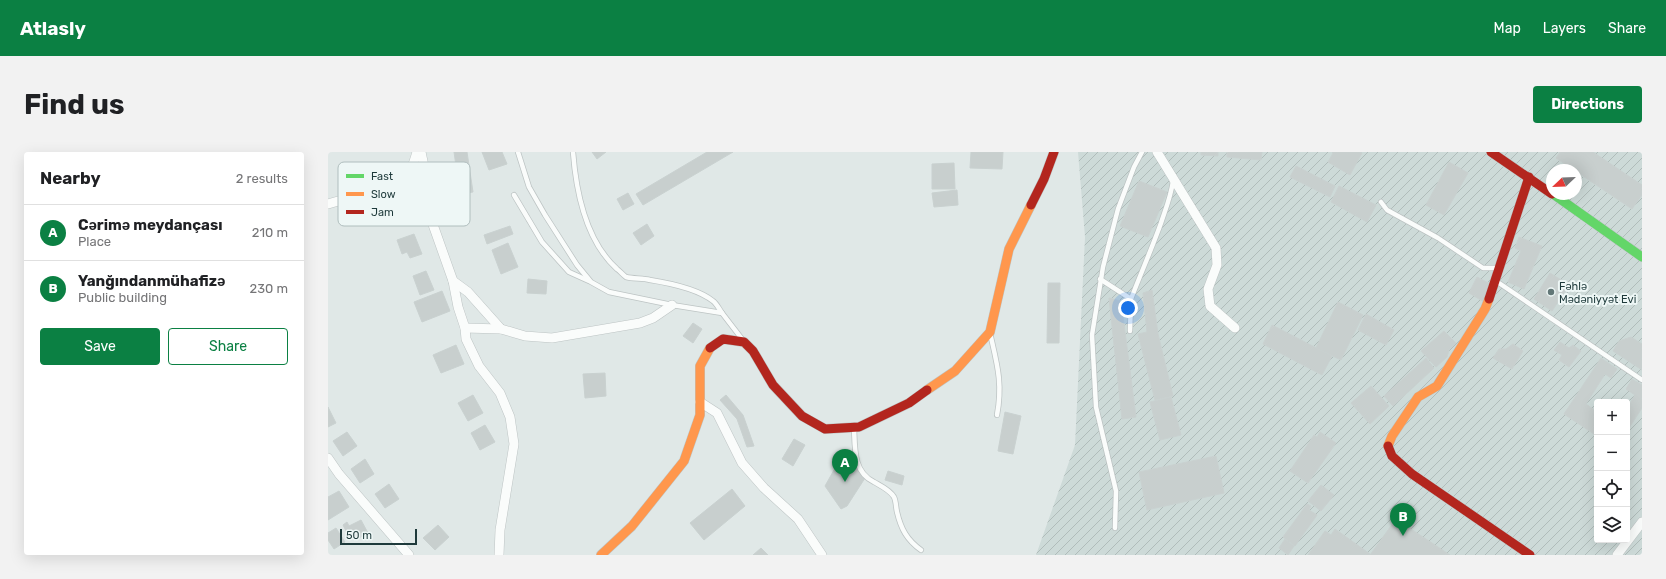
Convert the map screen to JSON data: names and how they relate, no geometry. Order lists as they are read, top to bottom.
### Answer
{
  "places": ["Fəhlə Mədəniyyət Evi"],
  "legend": ["Fast", "Slow", "Jam"],
  "scale_bar": "50 m",
  "north": "bottom left",
  "page": {
    "header": "Atlasly",
    "nav": ["Map", "Layers", "Share"],
    "buttons": [
      "Directions",
      ["Save", "Share"]
    ],
    "title": "Find us",
    "heading": ["Nearby", "2 results"],
    "list": [
      {
        "mark": "A",
        "name": "Cərimə meydançası",
        "note": "Place",
        "value": "210 m"
      },
      {
        "mark": "B",
        "name": "Yanğındanmühafizə",
        "note": "Public building",
        "value": "230 m"
      }
    ],
    "map_buttons": ["+", "−"],
    "pins": ["A", "B"],
    "scale": "50 m"
  }
}
